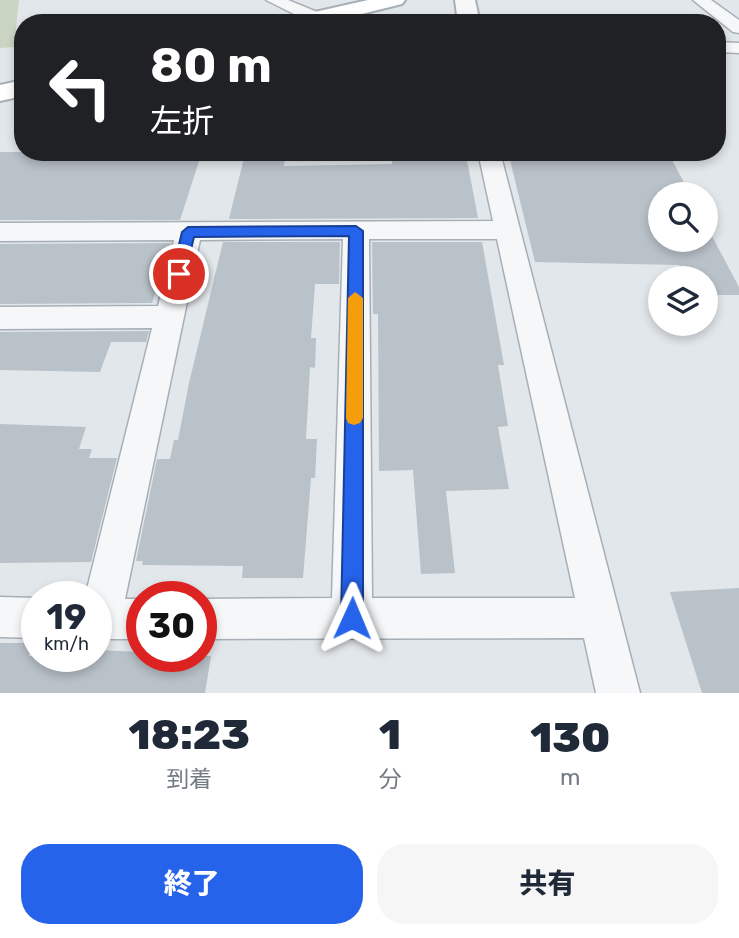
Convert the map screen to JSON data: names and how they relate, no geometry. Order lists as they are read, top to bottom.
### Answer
{
  "page": {
    "turn": ["80 m", "左折"],
    "speed": "19 km/h",
    "limit": "30",
    "eta": [
      "18:23",
      "到着",
      "1",
      "分",
      "130",
      "m"
    ],
    "buttons": ["終了", "共有"]
  }
}
